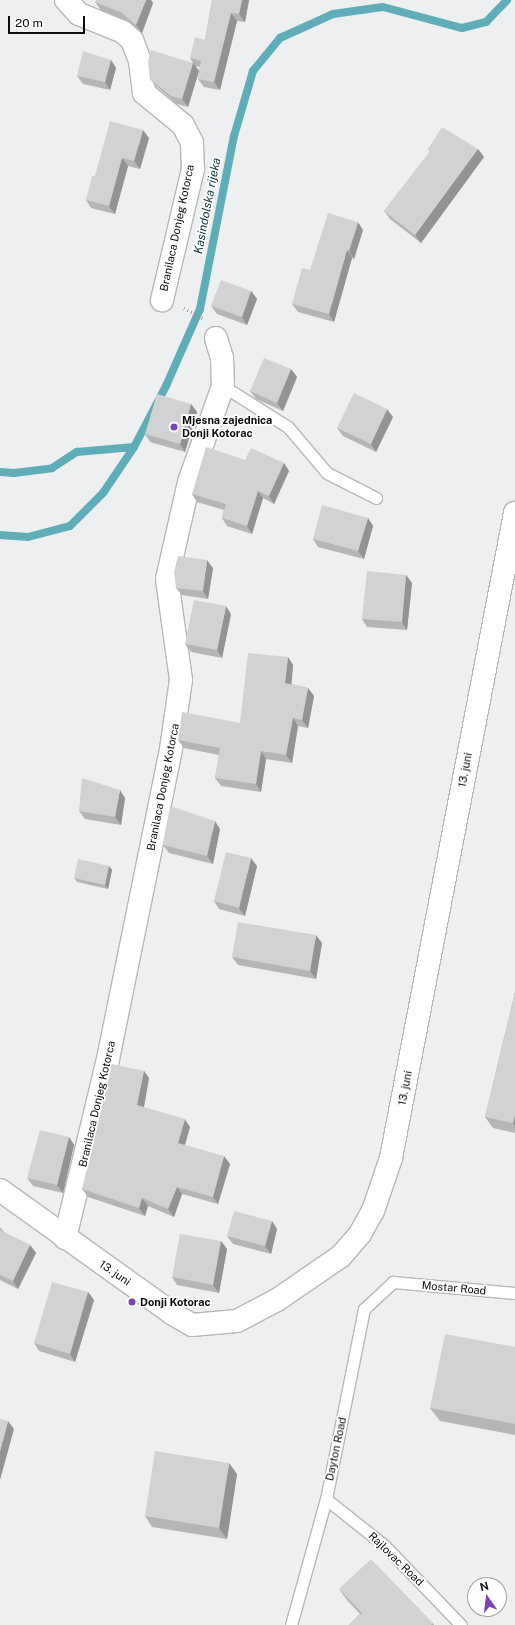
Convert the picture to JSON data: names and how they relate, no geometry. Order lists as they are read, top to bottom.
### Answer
{
  "streets": {
    "street": ["Branilaca Donjeg Kotorca", "13. juni"],
    "lane": ["Mostar Road", "Dayton Road", "Rajlovac Road"]
  },
  "crossings": [
    ["Branilaca Donjeg Kotorca", "13. juni"],
    ["Mostar Road", "Dayton Road"],
    ["Dayton Road", "Rajlovac Road"]
  ],
  "water": ["Kasindolska rijeka"],
  "places": ["Mjesna zajednica Donji Kotorac", "Donji Kotorac"],
  "scale_bar": "20 m",
  "north": "top"
}
